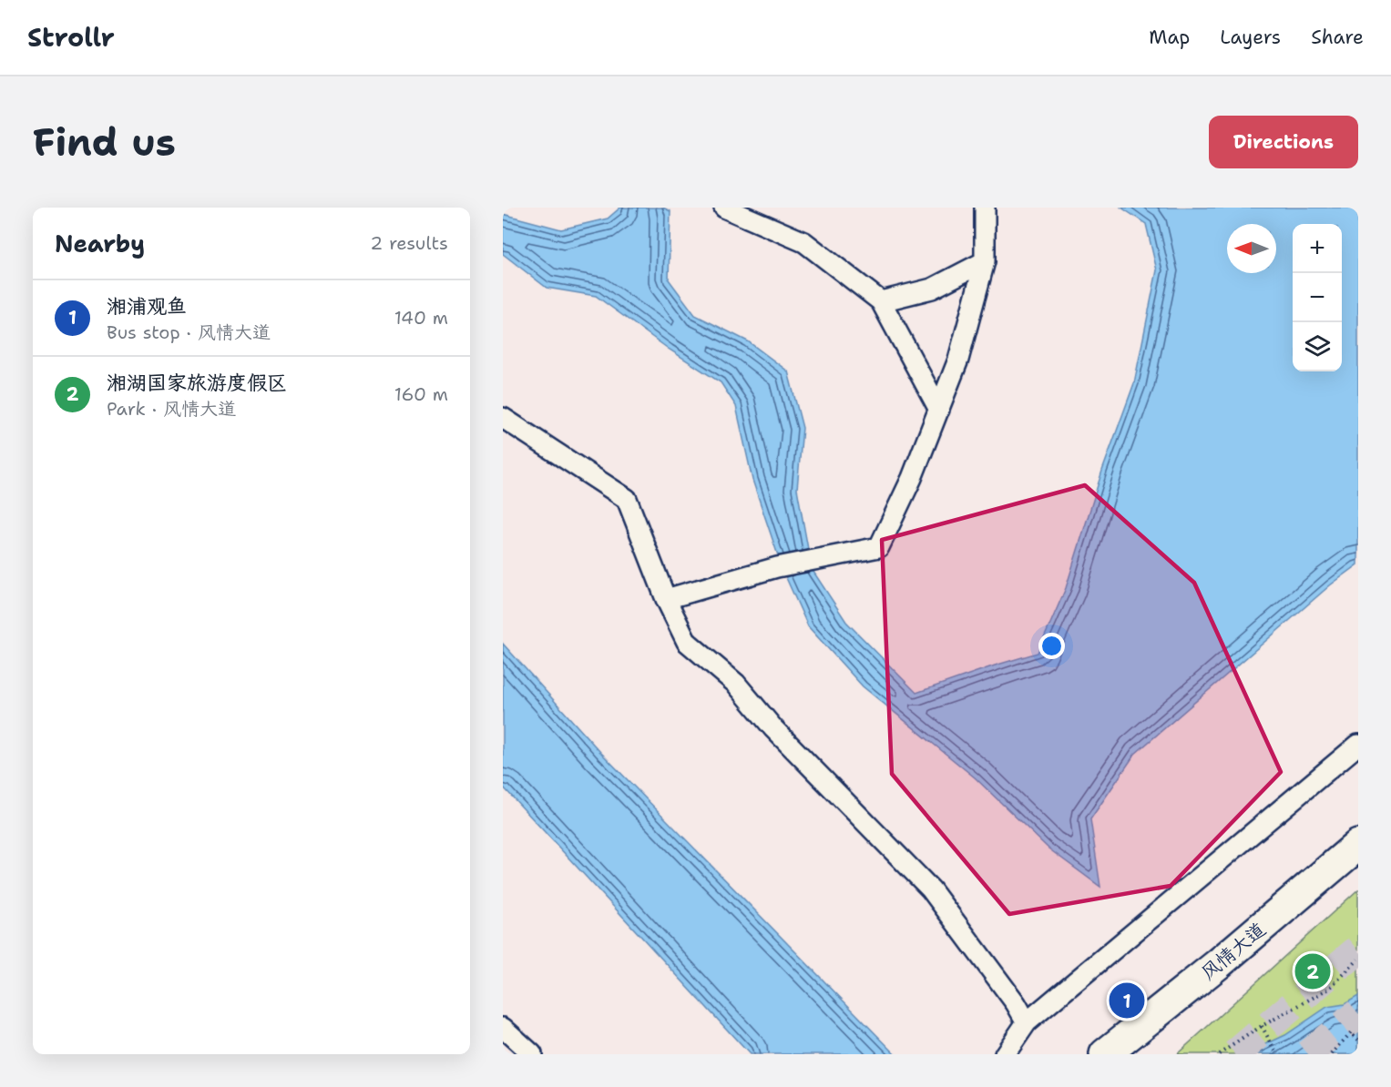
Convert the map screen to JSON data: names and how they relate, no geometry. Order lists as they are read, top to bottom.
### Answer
{
  "streets": {
    "main road": ["风情大道"]
  },
  "north": "left",
  "page": {
    "header": "Strollr",
    "nav": ["Map", "Layers", "Share"],
    "buttons": "Directions",
    "title": "Find us",
    "heading": ["Nearby", "2 results"],
    "map_buttons": ["+", "−"],
    "list": [
      {
        "mark": "1",
        "name": "湘浦观鱼",
        "note": "Bus stop · 风情大道",
        "value": "140 m"
      },
      {
        "mark": "2",
        "name": "湘湖国家旅游度假区",
        "note": "Park · 风情大道",
        "value": "160 m"
      }
    ],
    "pins": ["2", "1"]
  }
}
